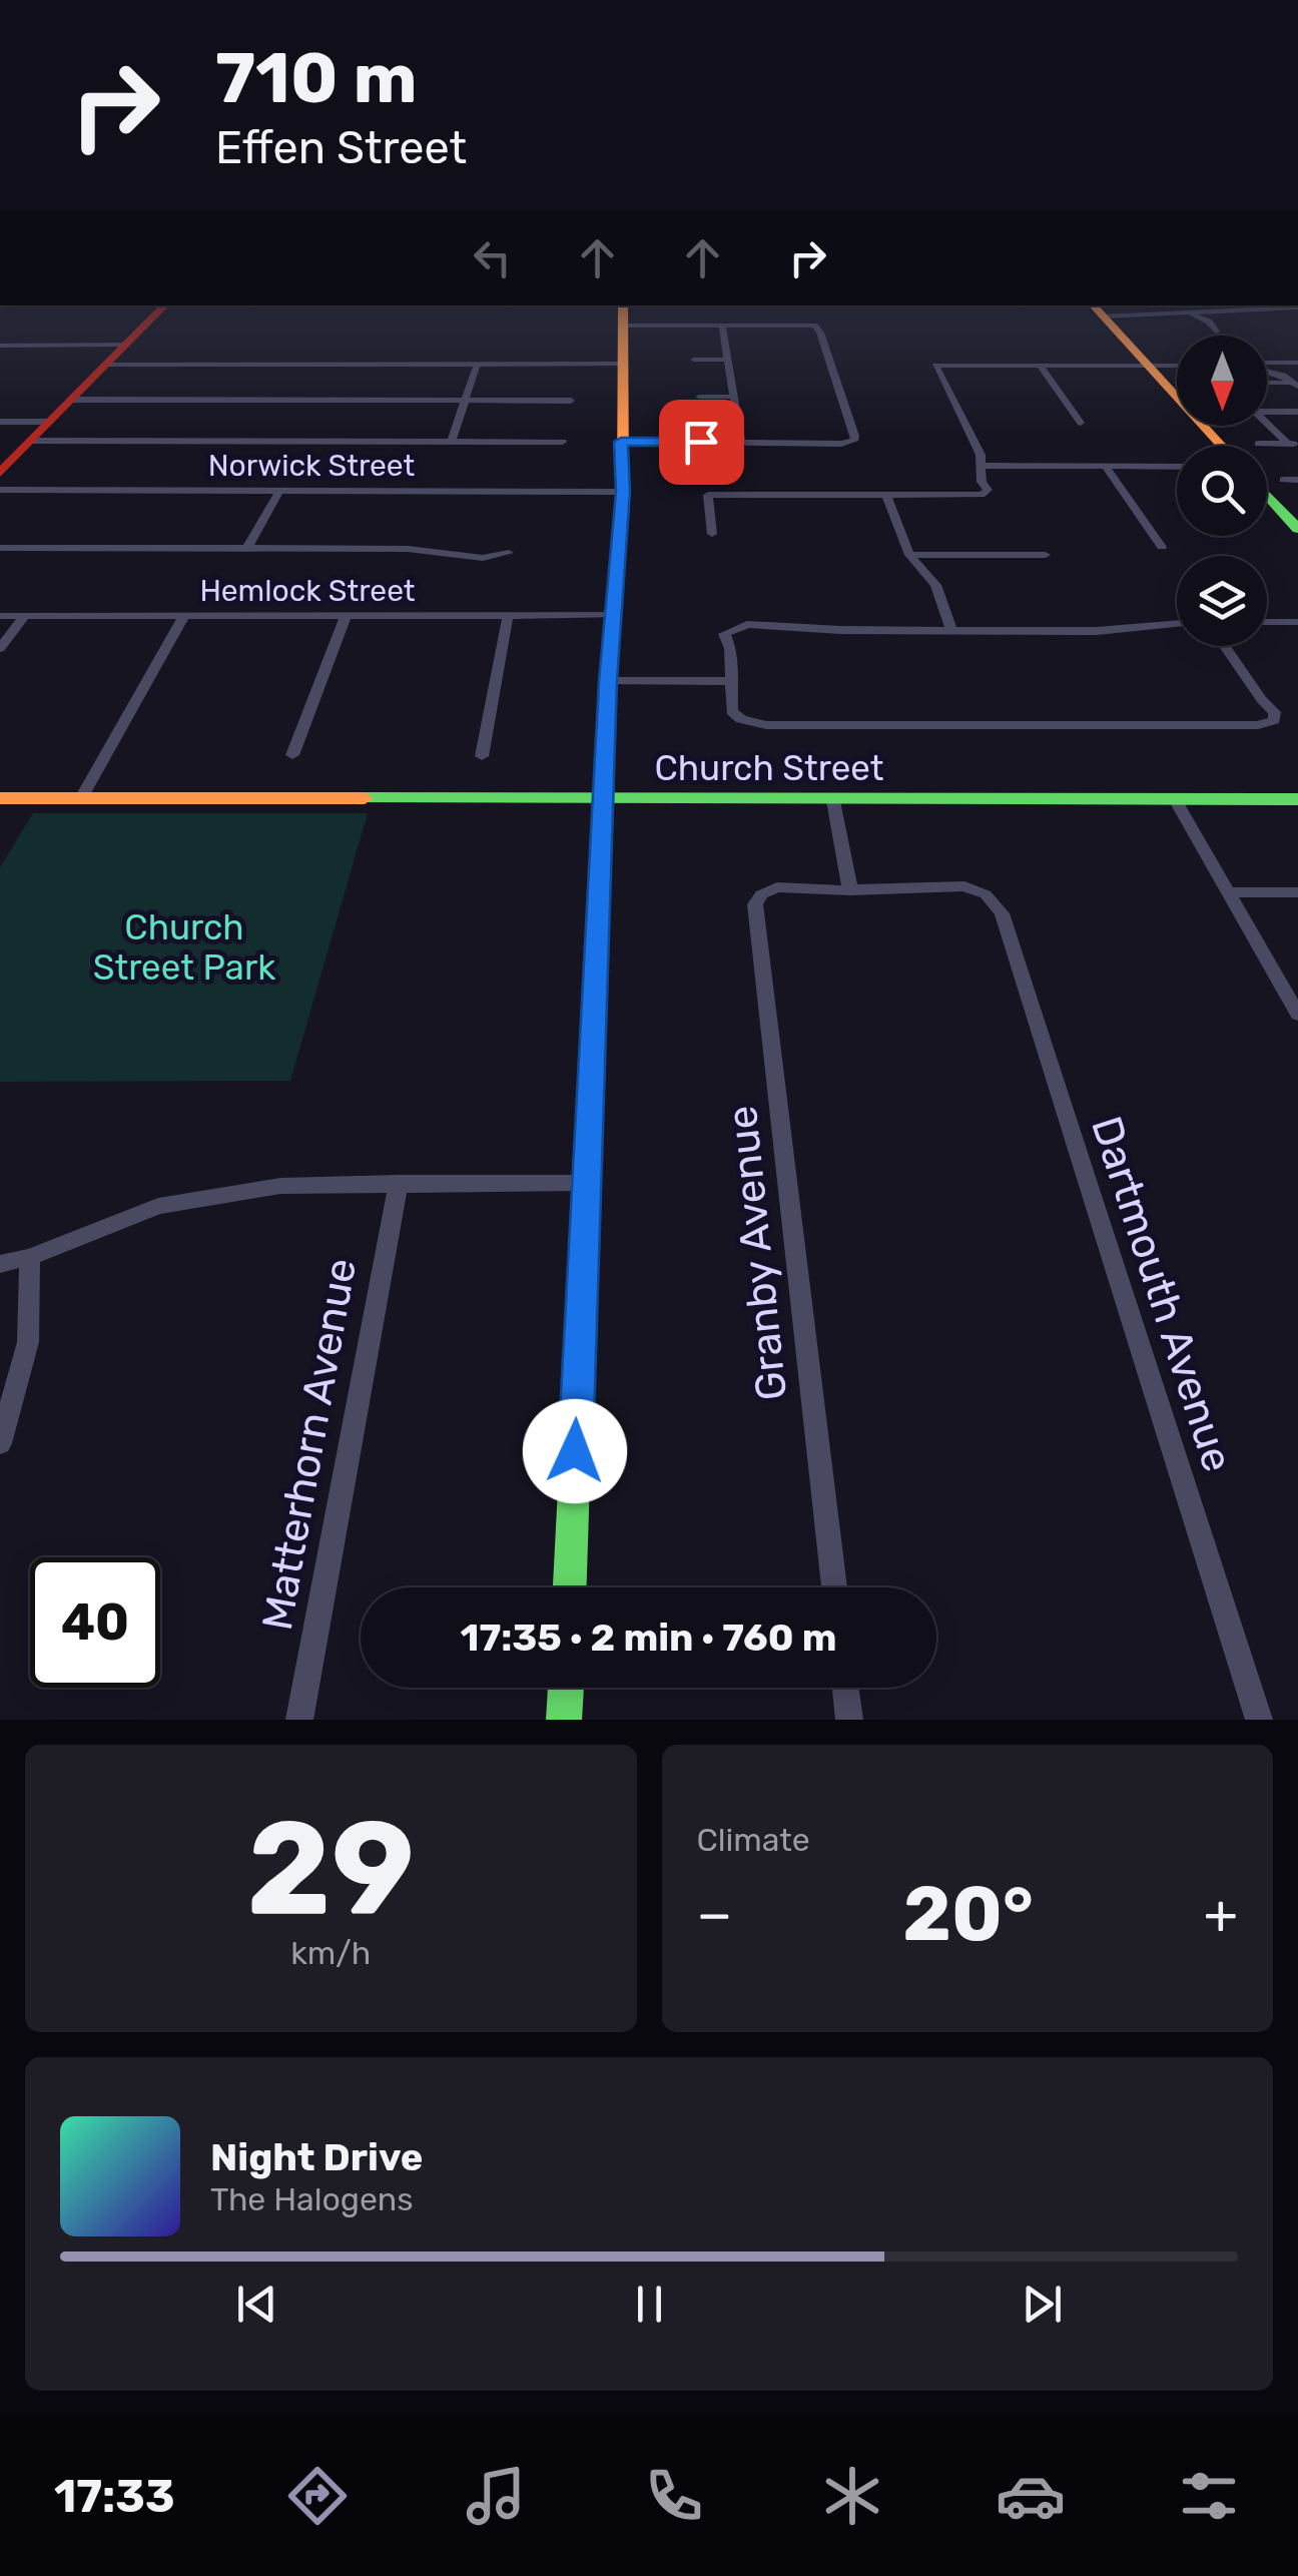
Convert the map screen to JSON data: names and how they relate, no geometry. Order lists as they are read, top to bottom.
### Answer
{
  "streets": {
    "street": [
      "Norwick Street",
      "Hemlock Street",
      "Church Street",
      "Granby Avenue",
      "Dartmouth Avenue",
      "Matterhorn Avenue"
    ]
  },
  "crossings": [
    ["Granby Avenue", "Dartmouth Avenue"]
  ],
  "parks": ["Church Street Park"],
  "north": "bottom",
  "page": {
    "turn": ["710 m", "Effen Street"],
    "limit": "40",
    "trip": "17:35 · 2 min · 760 m",
    "tile": [
      ["29", "km/h"],
      "Climate"
    ],
    "heat": ["−", "20°", "+"],
    "song": ["Night Drive", "The Halogens"],
    "tabs": "17:33"
  }
}
